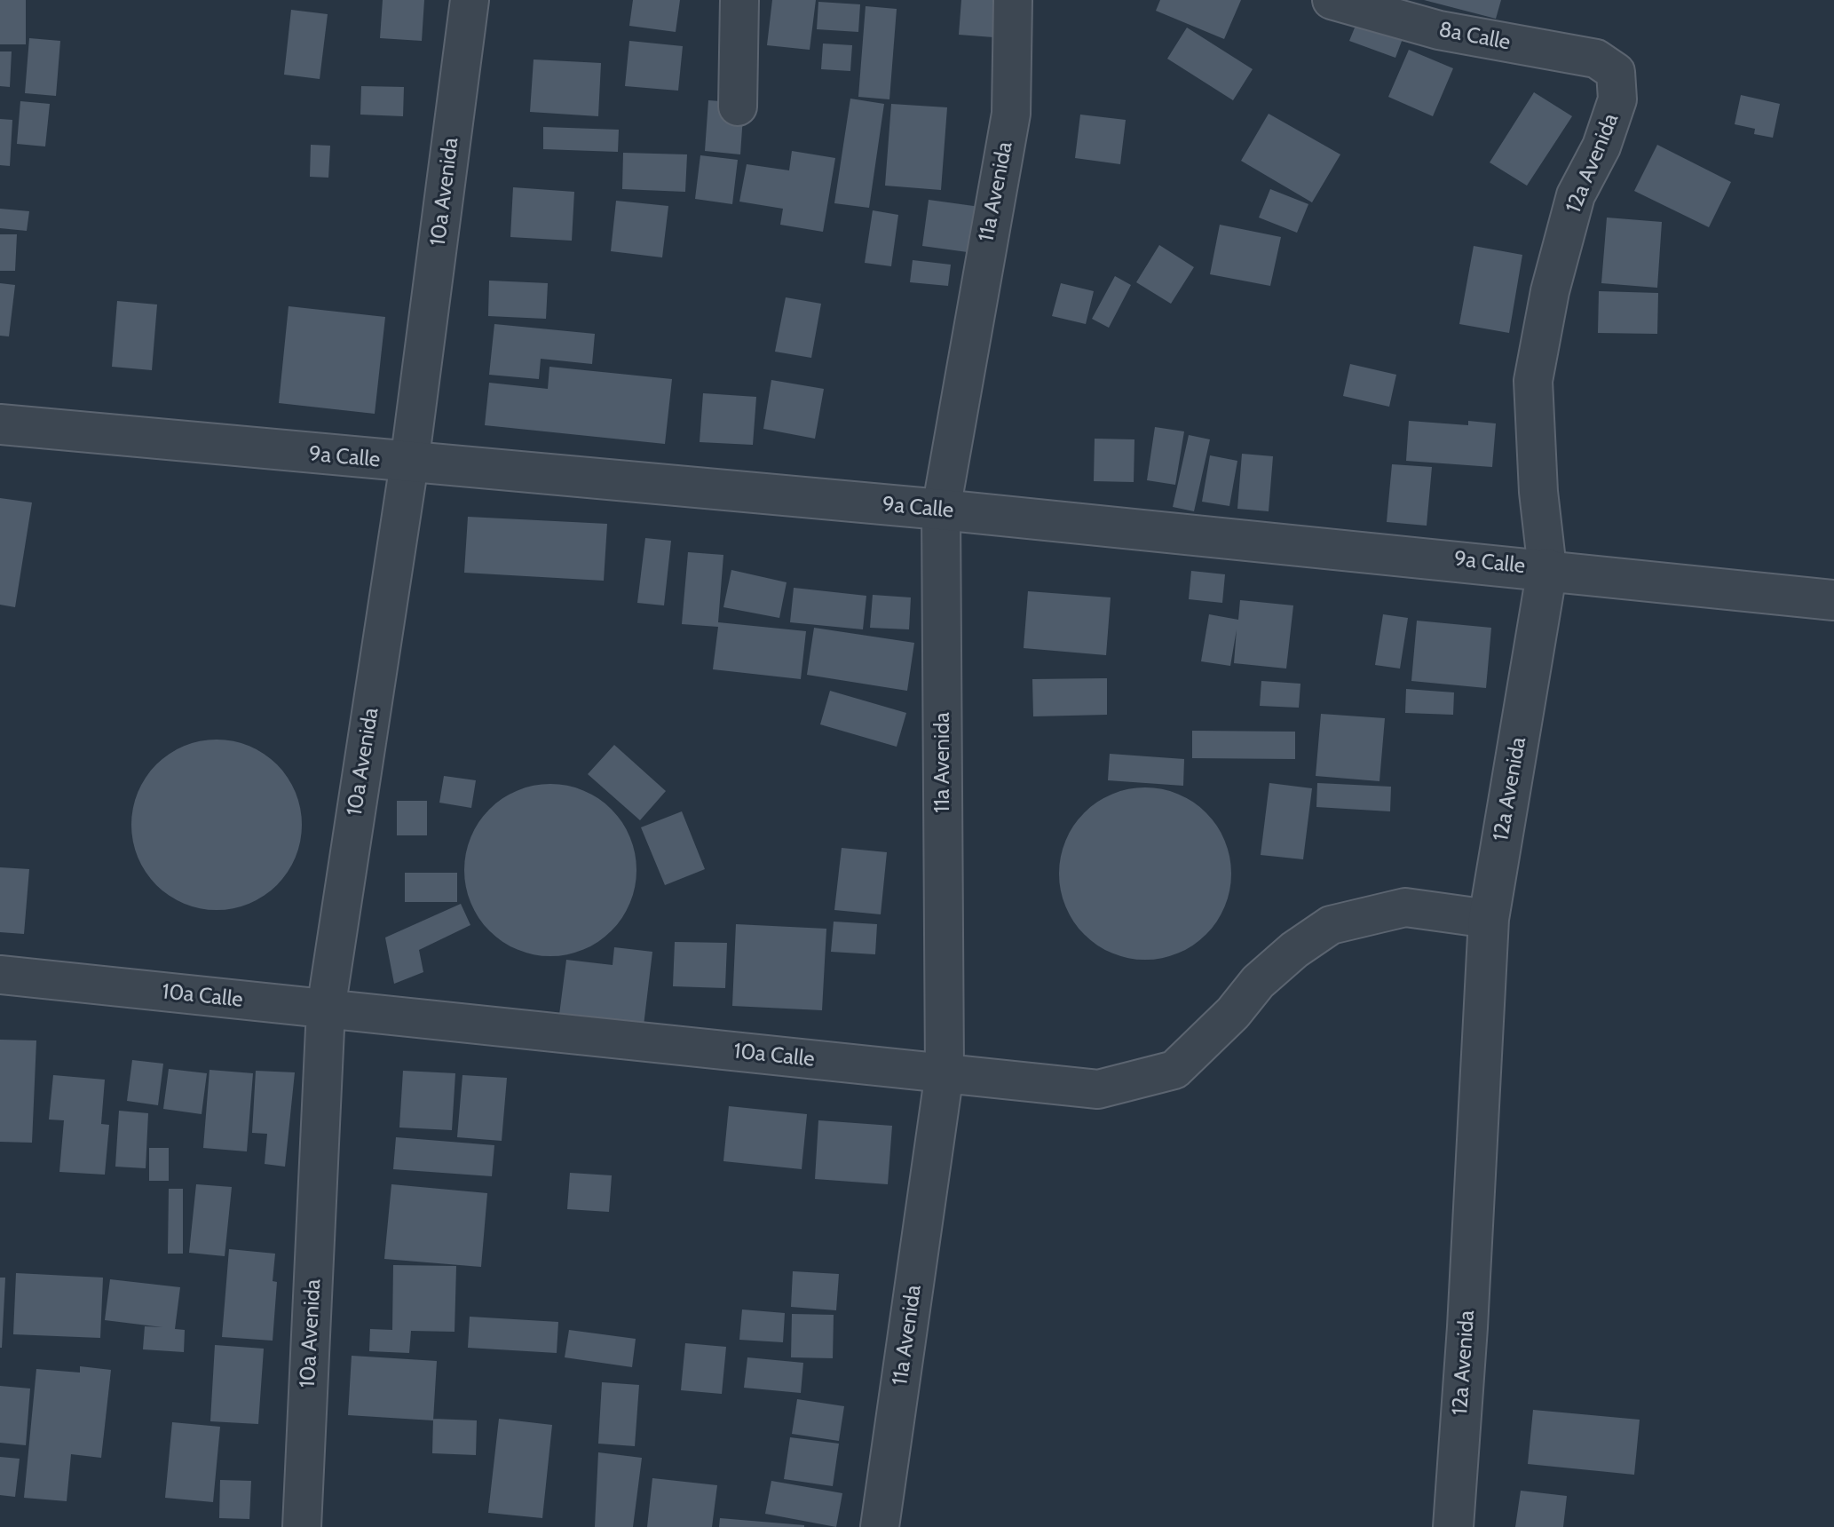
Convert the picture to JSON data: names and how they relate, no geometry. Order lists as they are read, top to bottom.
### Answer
{
  "streets": {
    "street": [
      "8a Calle",
      "12a Avenida",
      "10a Avenida",
      "11a Avenida",
      "9a Calle",
      "10a Calle"
    ]
  },
  "crossings": [
    ["8a Calle", "12a Avenida"],
    ["12a Avenida", "9a Calle"],
    ["12a Avenida", "10a Calle"],
    ["10a Avenida", "9a Calle"],
    ["10a Avenida", "10a Calle"],
    ["11a Avenida", "9a Calle"],
    ["11a Avenida", "10a Calle"]
  ]
}
